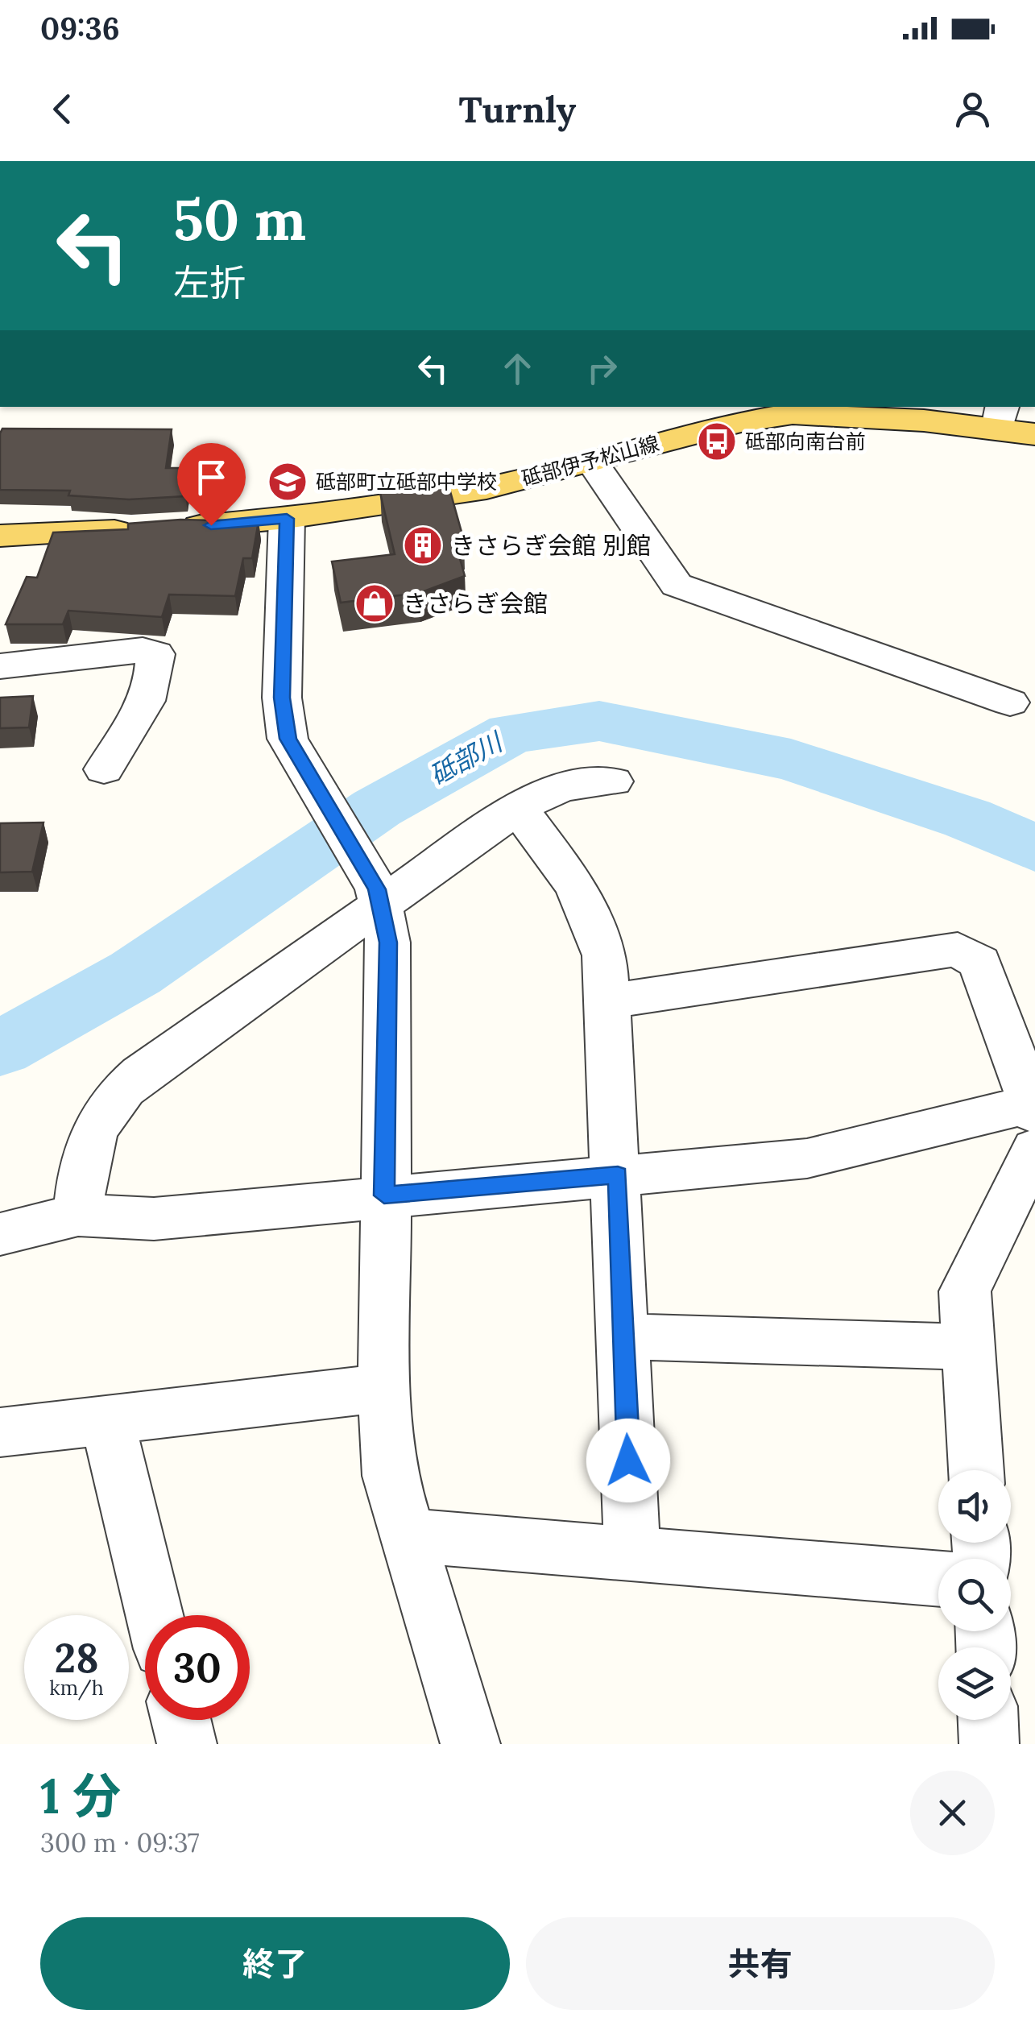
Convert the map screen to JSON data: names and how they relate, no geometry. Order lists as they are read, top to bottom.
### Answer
{
  "streets": {
    "main road": ["砥部伊予松山線"]
  },
  "water": ["砥部川"],
  "places": {
    "bus stop": ["砥部向南台前"],
    "school or university": ["砥部町立砥部中学校"],
    "building": ["きさらぎ会館 別館"],
    "shop": ["きさらぎ会館"]
  },
  "page": {
    "status": "09:36",
    "header": "Turnly",
    "turn": ["50 m", "左折"],
    "speed": "28 km/h",
    "limit": "30",
    "heading": ["1 分", "300 m · 09:37"],
    "buttons": ["終了", "共有"]
  }
}
